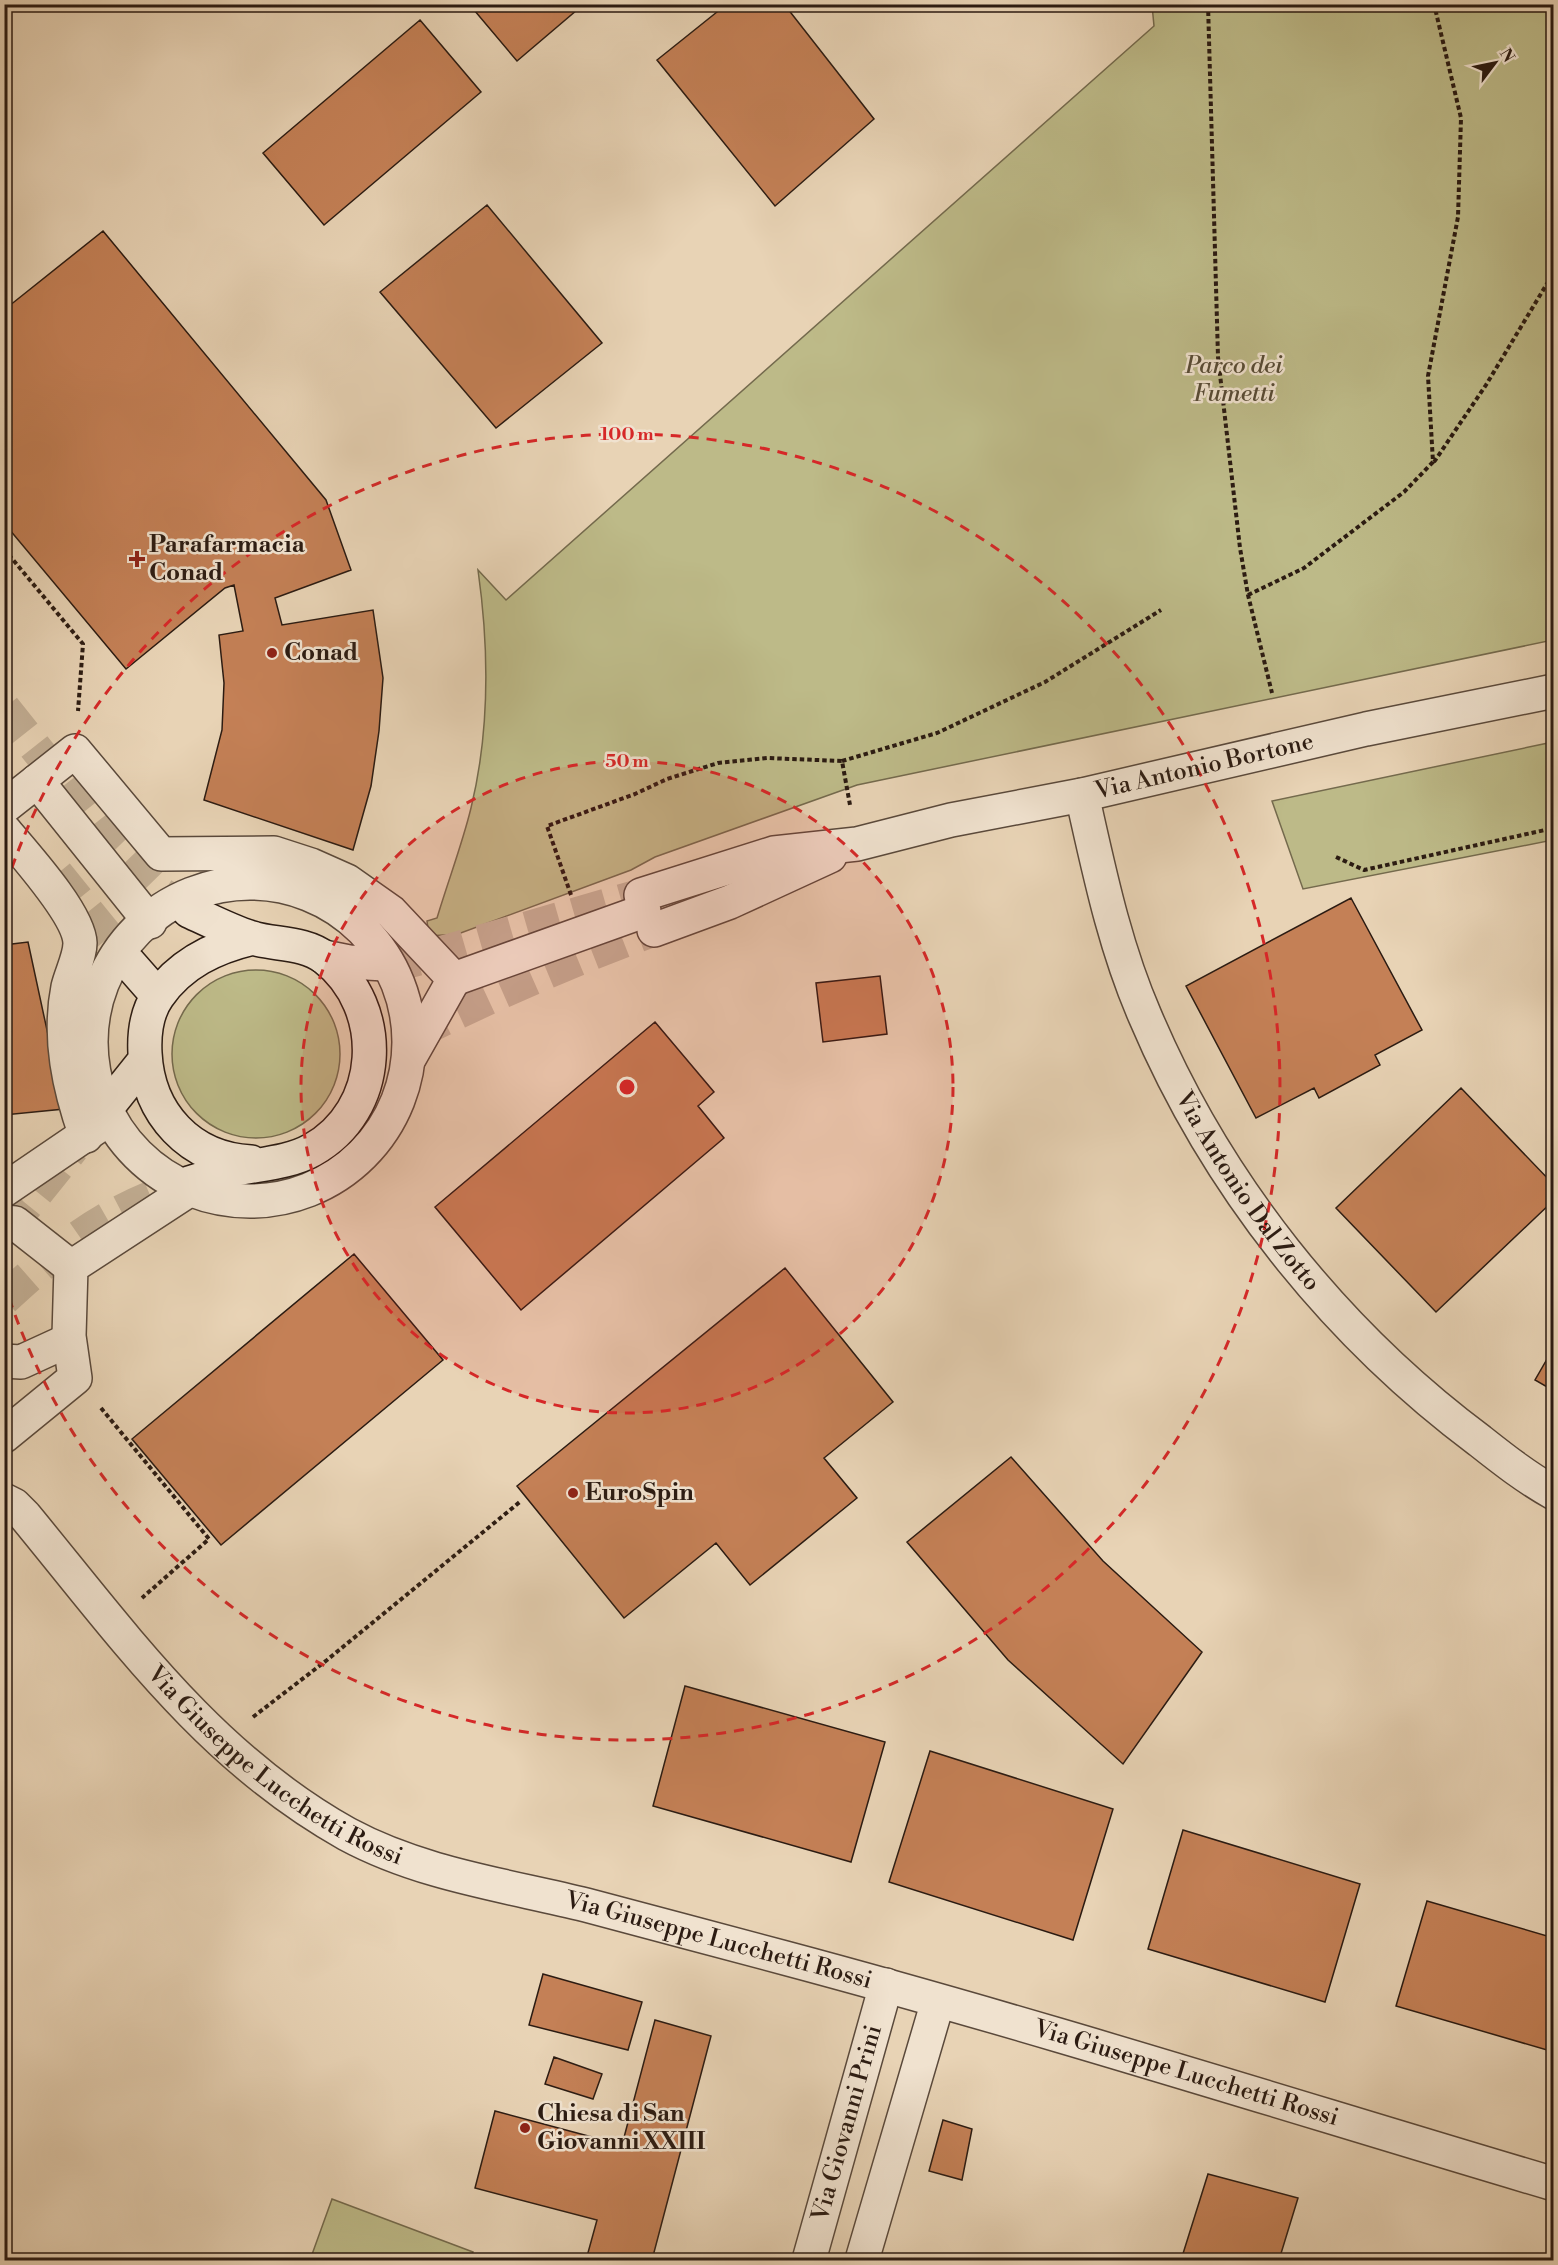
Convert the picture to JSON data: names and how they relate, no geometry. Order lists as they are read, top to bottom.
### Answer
{
  "streets": {
    "street": [
      "Via Antonio Bortone",
      "Via Antonio Dal Zotto",
      "Via Giuseppe Lucchetti Rossi",
      "Via Giovanni Prini"
    ]
  },
  "crossings": [
    ["Via Antonio Bortone", "Via Antonio Dal Zotto"],
    ["Via Giuseppe Lucchetti Rossi", "Via Giovanni Prini"]
  ],
  "parks": ["Parco dei Fumetti"],
  "places": {
    "health": ["Parafarmacia Conad"],
    "other": ["Conad", "EuroSpin", "Chiesa di San Giovanni XXIII"]
  },
  "north": "top right",
  "rings": ["100 m", "50 m"]
}
